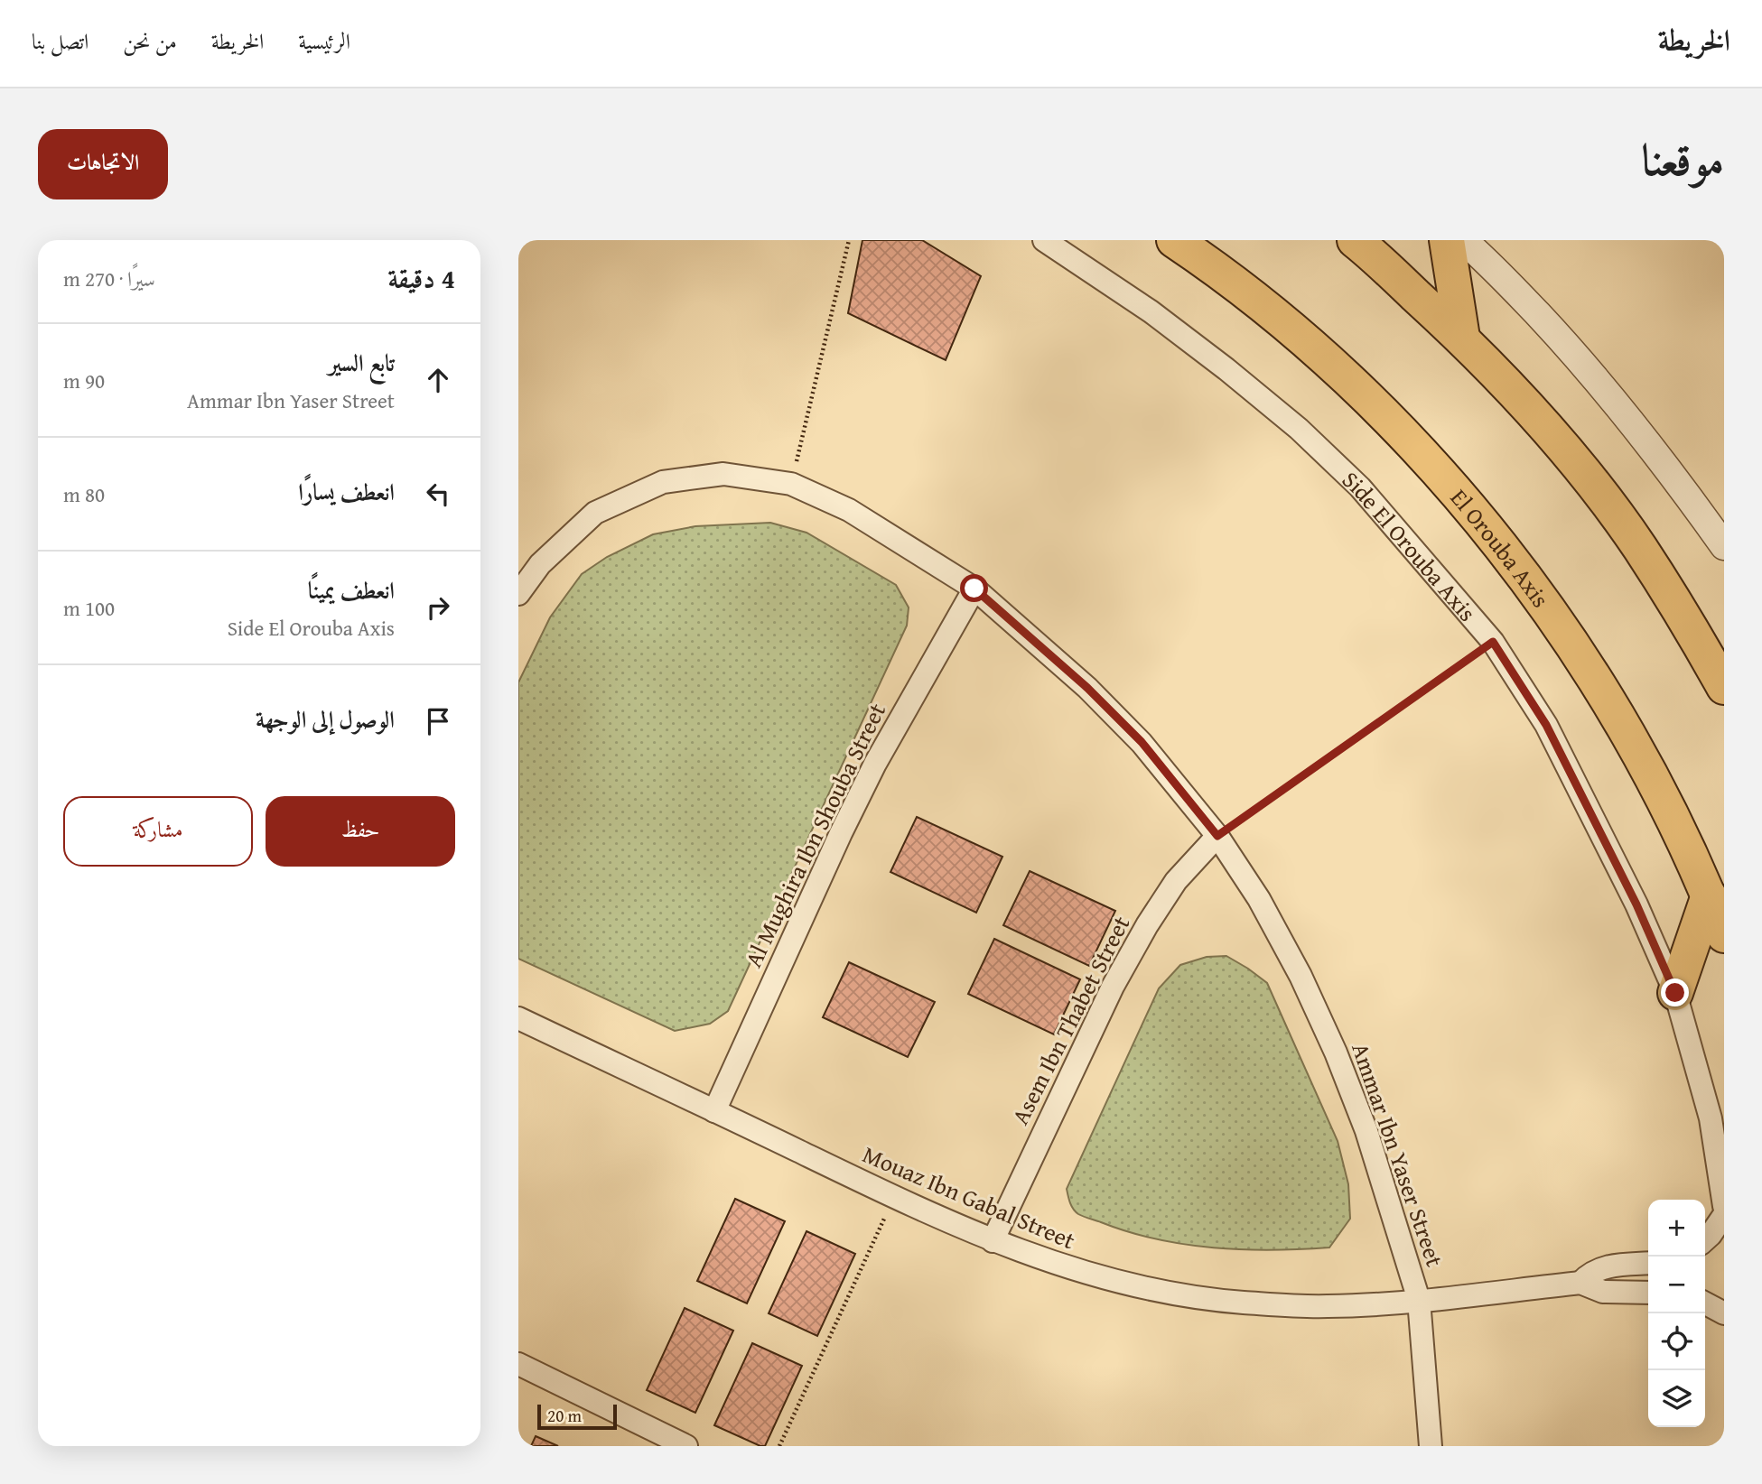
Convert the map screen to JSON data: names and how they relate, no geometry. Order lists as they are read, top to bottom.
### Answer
{
  "streets": {
    "main road": ["El Orouba Axis"],
    "street": [
      "Side El Orouba Axis",
      "Al Mughira Ibn Shouba Street",
      "Asem Ibn Thabet Street",
      "Ammar Ibn Yaser Street",
      "Mouaz Ibn Gabal Street"
    ]
  },
  "crossings": [
    ["Al Mughira Ibn Shouba Street", "Ammar Ibn Yaser Street"],
    ["Al Mughira Ibn Shouba Street", "Mouaz Ibn Gabal Street"],
    ["Asem Ibn Thabet Street", "Ammar Ibn Yaser Street"],
    ["Asem Ibn Thabet Street", "Mouaz Ibn Gabal Street"],
    ["Ammar Ibn Yaser Street", "Mouaz Ibn Gabal Street"]
  ],
  "scale_bar": "20 m",
  "page": {
    "header": "الخريطة",
    "nav": [
      "الرئيسية",
      "الخريطة",
      "من نحن",
      "اتصل بنا"
    ],
    "title": "موقعنا",
    "buttons": [
      "الاتجاهات",
      ["حفظ", "مشاركة"]
    ],
    "heading": ["4 دقيقة", "سيرًا · 270 m"],
    "list": [
      ["تابع السير", "Ammar Ibn Yaser Street", "90 m"],
      ["انعطف يسارًا", "80 m"],
      ["انعطف يمينًا", "Side El Orouba Axis", "100 m"],
      "الوصول إلى الوجهة"
    ],
    "map_buttons": ["+", "−"],
    "scale": "20 m"
  }
}
